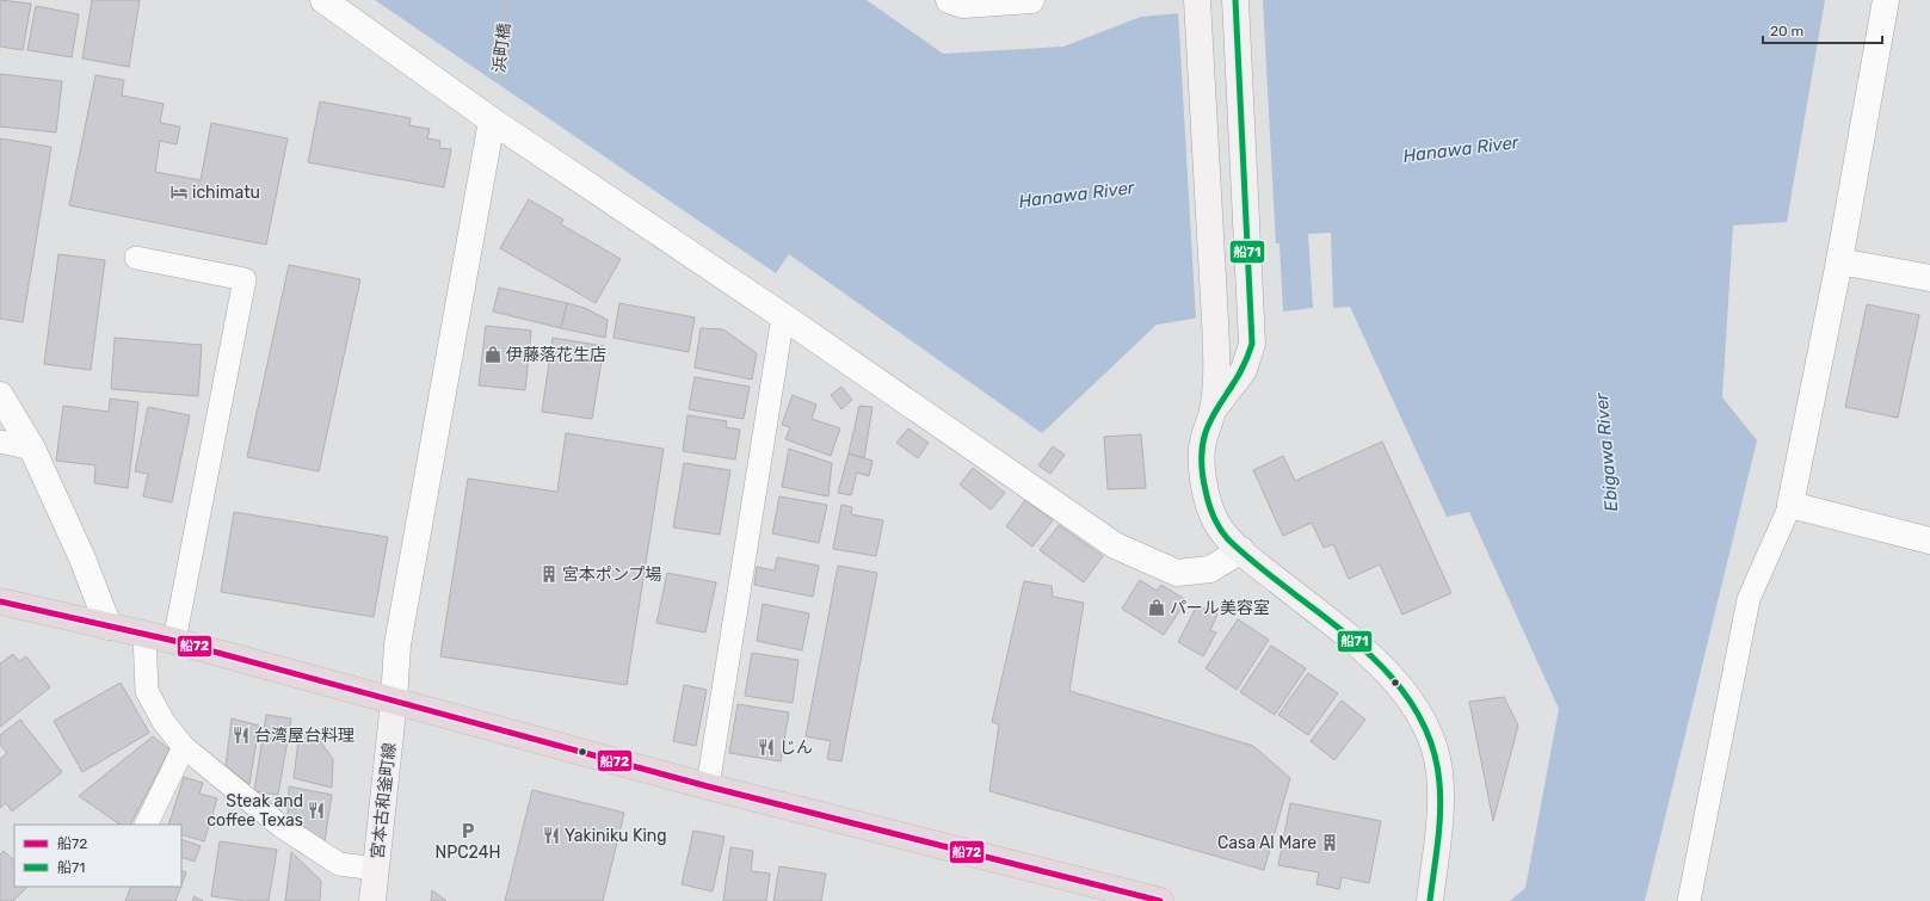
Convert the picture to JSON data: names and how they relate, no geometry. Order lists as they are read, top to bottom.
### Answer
{
  "streets": {
    "street": ["宮本古和釜町線"],
    "path": ["浜町橋"]
  },
  "water": ["Hanawa River", "Ebigawa River"],
  "places": {
    "hotel": ["ichimatu"],
    "shop": ["伊藤落花生店", "パール美容室"],
    "building": ["宮本ポンプ場", "Casa Al Mare"],
    "restaurant": [
      "台湾屋台料理",
      "じん",
      "Steak and coffee Texas",
      "Yakiniku King"
    ],
    "parking": ["NPC24H"]
  },
  "lines": ["transit line 船71", "transit line 船72"],
  "legend": ["船72", "船71"],
  "scale_bar": "20 m"
}
